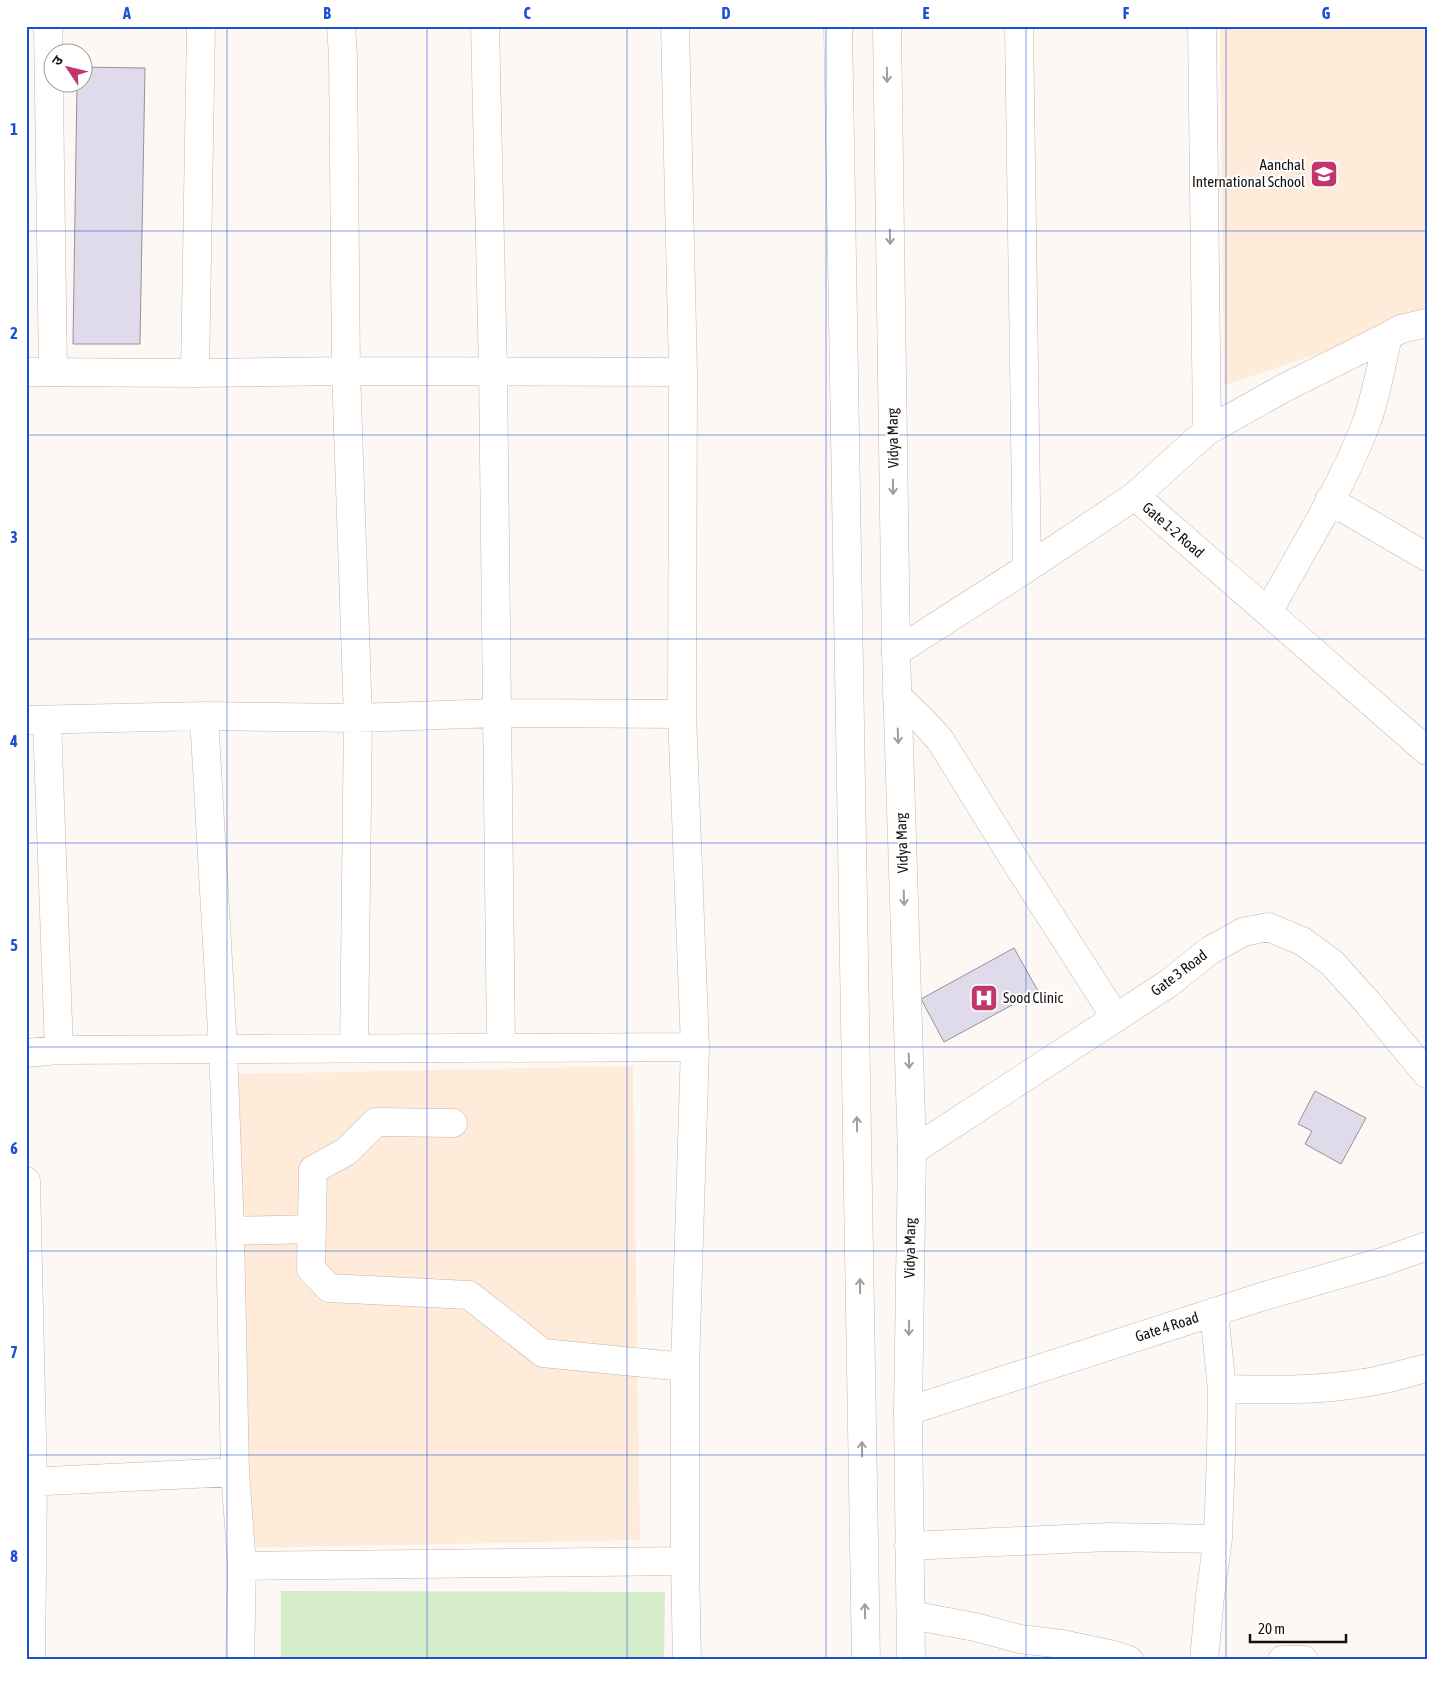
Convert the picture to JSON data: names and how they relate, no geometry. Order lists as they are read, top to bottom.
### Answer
{
  "streets": {
    "street": [
      "Vidya Marg",
      "Gate 1-2 Road",
      "Gate 3 Road",
      "Gate 4 Road"
    ]
  },
  "crossings": [
    ["Vidya Marg", "Gate 1-2 Road"],
    ["Vidya Marg", "Gate 3 Road"],
    ["Vidya Marg", "Gate 4 Road"]
  ],
  "places": {
    "school or university": ["Aanchal International School"],
    "hospital": ["Sood Clinic"]
  },
  "scale_bar": "20 m",
  "north": "top left",
  "grid": {
    "columns": [
      "A",
      "B",
      "C",
      "D",
      "E",
      "F",
      "G"
    ],
    "rows": [
      "1",
      "2",
      "3",
      "4",
      "5",
      "6",
      "7",
      "8"
    ]
  }
}
